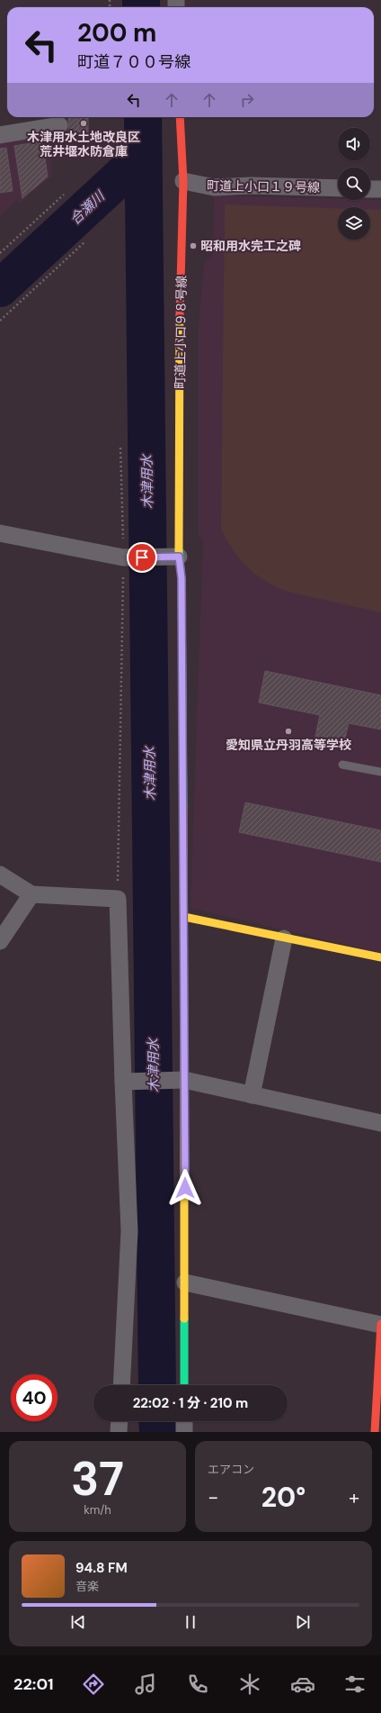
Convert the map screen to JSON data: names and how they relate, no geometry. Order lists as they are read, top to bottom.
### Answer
{
  "streets": {
    "street": ["町道上小口１９号線", "町道上小口９８号線"]
  },
  "crossings": [
    ["町道上小口１９号線", "町道上小口９８号線"]
  ],
  "water": ["合瀬川", "木津用水"],
  "places": ["木津用水土地改良区 荒井堰水防倉庫", "昭和用水完工之碑", "愛知県立丹羽高等学校"],
  "page": {
    "turn": ["200 m", "町道７００号線"],
    "limit": "40",
    "trip": "22:02 · 1 分 · 210 m",
    "tile": [
      ["37", "km/h"],
      "エアコン"
    ],
    "heat": ["−", "20°", "+"],
    "song": ["94.8 FM", "音楽"],
    "tabs": "22:01"
  }
}
